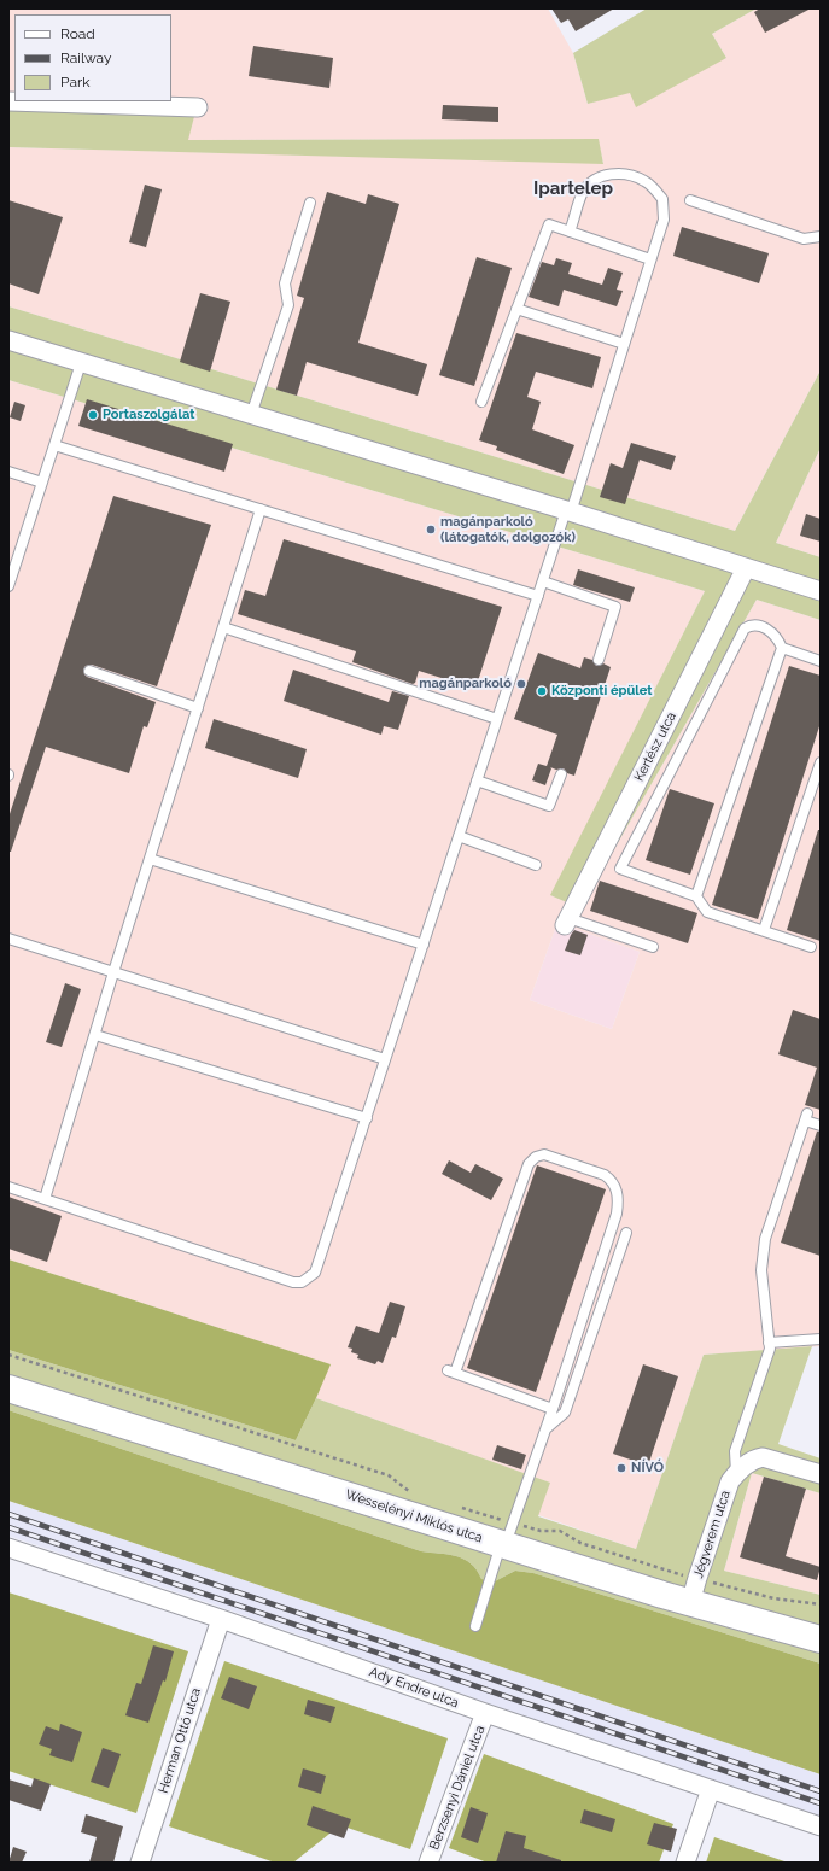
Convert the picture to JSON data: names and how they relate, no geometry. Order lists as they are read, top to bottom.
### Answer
{
  "streets": {
    "main road": ["Wesselényi Miklós utca"],
    "street": [
      "Kertész utca",
      "Jégverem utca",
      "Ady Endre utca",
      "Herman Ottó utca",
      "Berzsenyi Dániel utca"
    ]
  },
  "crossings": [
    ["Wesselényi Miklós utca", "Jégverem utca"],
    ["Ady Endre utca", "Herman Ottó utca"],
    ["Ady Endre utca", "Berzsenyi Dániel utca"]
  ],
  "districts": ["Ipartelep"],
  "places": [
    "Portaszolgálat",
    "magánparkoló (látogatók, dolgozók)",
    "magánparkoló",
    "Központi épület",
    "NÍVÓ"
  ],
  "legend": ["Road", "Railway", "Park"]
}
